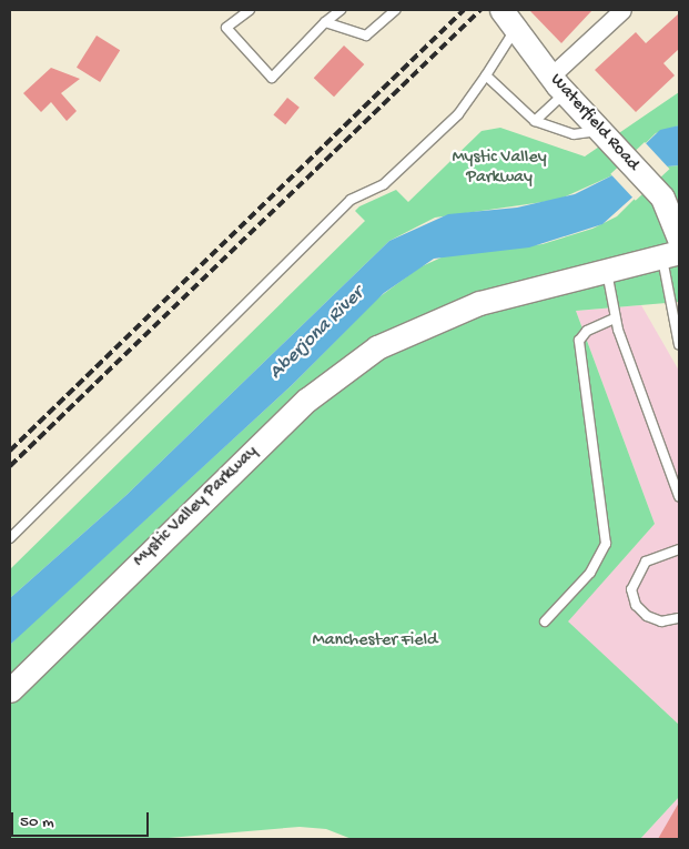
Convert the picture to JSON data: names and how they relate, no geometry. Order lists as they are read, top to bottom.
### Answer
{
  "streets": {
    "main road": ["Waterfield Road", "Mystic Valley Parkway"]
  },
  "water": ["Aberjona River"],
  "parks": ["Mystic Valley Parkway", "Manchester Field"],
  "scale_bar": "50 m"
}
